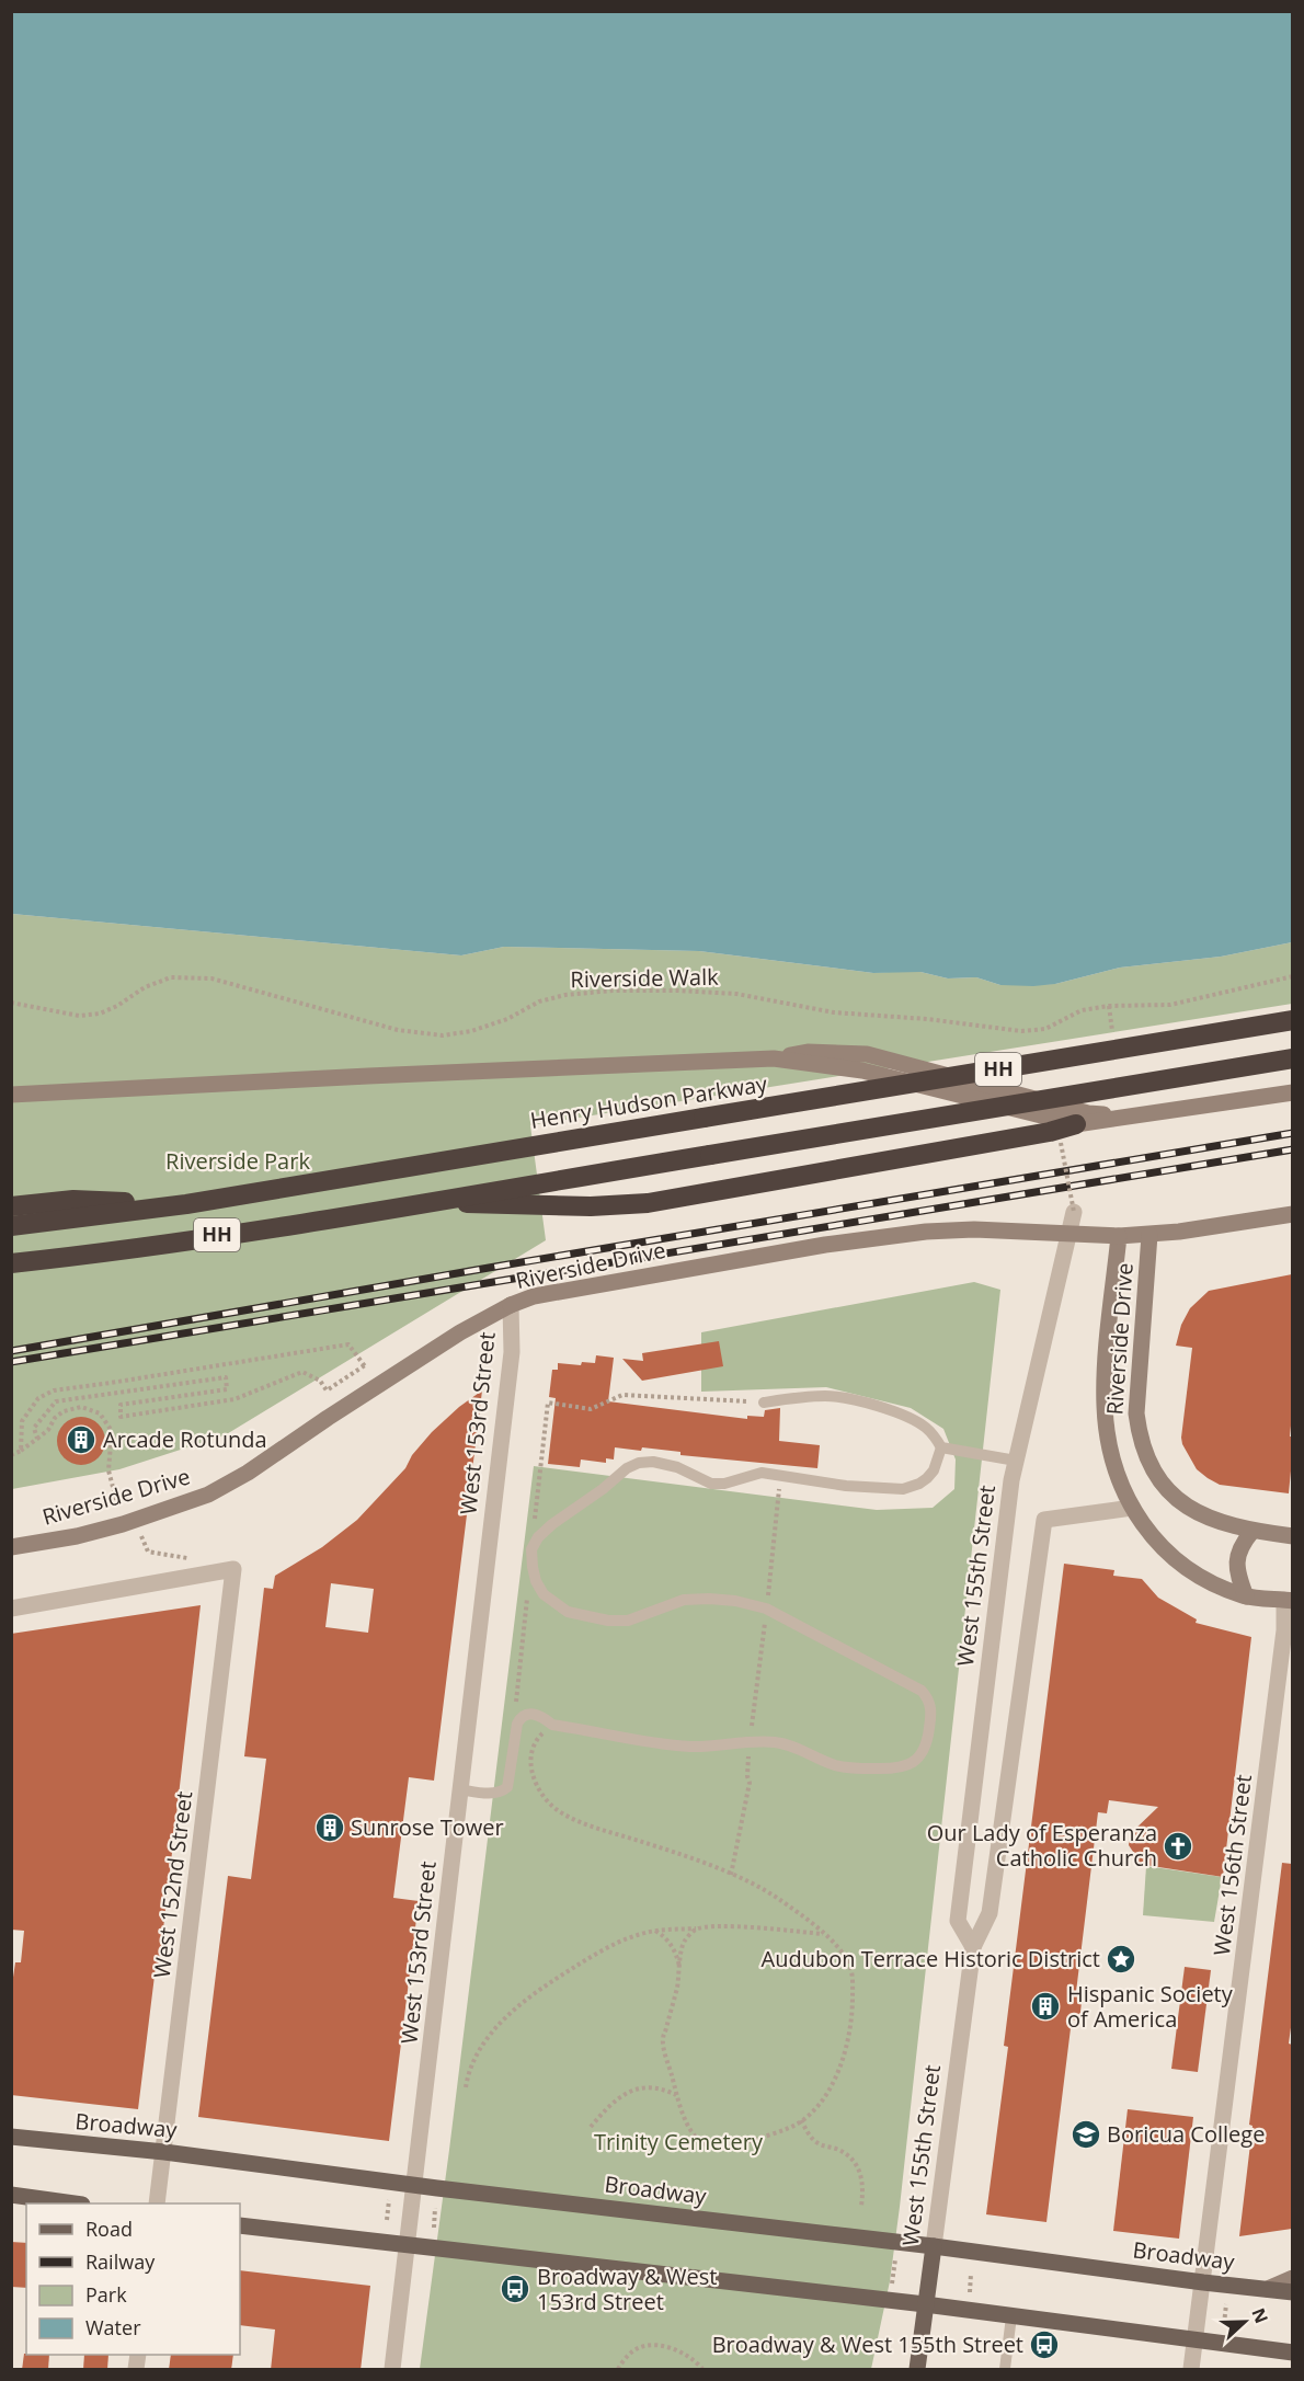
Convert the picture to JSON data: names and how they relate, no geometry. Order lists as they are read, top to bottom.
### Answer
{
  "streets": {
    "highway": ["HH", "Henry Hudson Parkway"],
    "main road": ["Riverside Drive", "West 155th Street", "Broadway"],
    "street": ["West 153rd Street", "West 156th Street", "West 152nd Street"],
    "path": ["Riverside Walk"]
  },
  "crossings": [
    ["Riverside Drive", "West 153rd Street"],
    ["Riverside Drive", "West 155th Street"],
    ["Riverside Drive", "West 156th Street"],
    ["West 153rd Street", "Broadway"],
    ["West 155th Street", "Broadway"],
    ["West 156th Street", "Broadway"],
    ["West 152nd Street", "Broadway"]
  ],
  "parks": ["Riverside Park", "Trinity Cemetery"],
  "places": {
    "building": ["Arcade Rotunda", "Sunrose Tower", "Hispanic Society of America"],
    "church": ["Our Lady of Esperanza Catholic Church"],
    "place": ["Audubon Terrace Historic District"],
    "school or university": ["Boricua College"],
    "bus stop": ["Broadway & West 153rd Street", "Broadway & West 155th Street"]
  },
  "legend": [
    "Road",
    "Railway",
    "Park",
    "Water"
  ],
  "north": "right"
}
